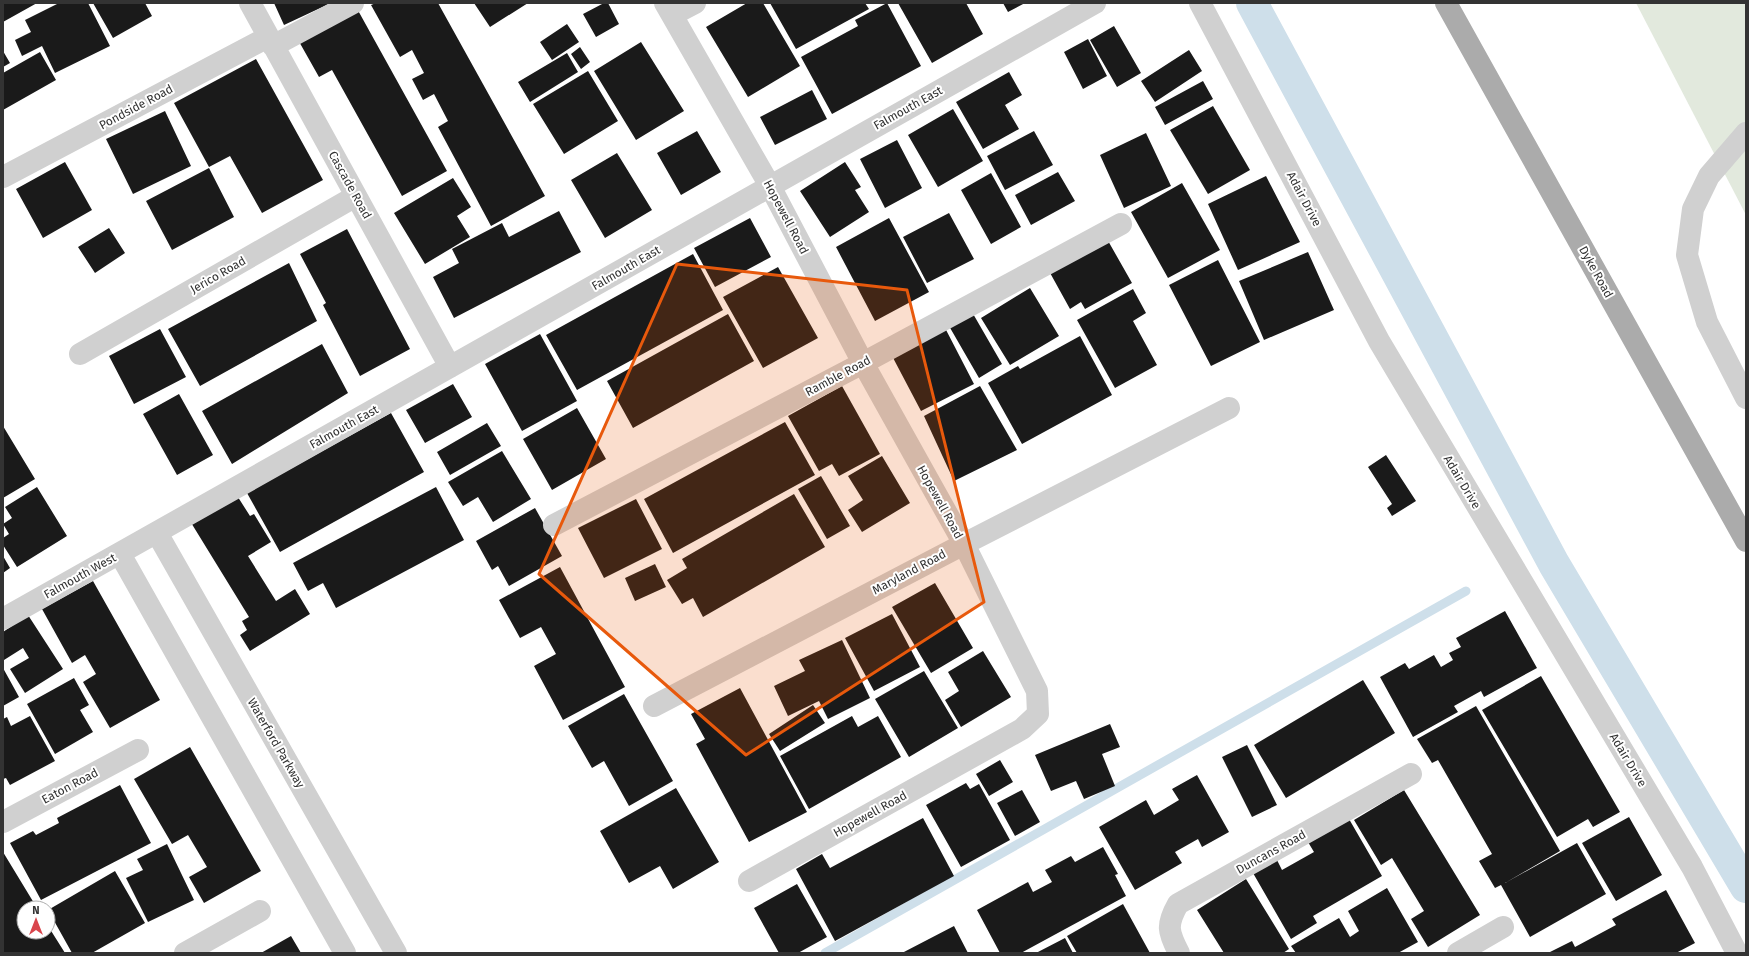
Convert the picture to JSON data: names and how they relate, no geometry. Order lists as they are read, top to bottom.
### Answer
{
  "streets": {
    "main road": ["Dyke Road"],
    "street": [
      "Pondside Road",
      "Falmouth East",
      "Cascade Road",
      "Adair Drive",
      "Hopewell Road",
      "Jerico Road",
      "Ramble Road",
      "Maryland Road",
      "Falmouth West",
      "Waterford Parkway",
      "Eaton Road",
      "Duncans Road"
    ]
  },
  "crossings": [
    ["Pondside Road", "Cascade Road"],
    ["Falmouth East", "Cascade Road"],
    ["Falmouth East", "Hopewell Road"],
    ["Falmouth East", "Falmouth West"],
    ["Falmouth East", "Waterford Parkway"],
    ["Cascade Road", "Jerico Road"],
    ["Hopewell Road", "Ramble Road"],
    ["Hopewell Road", "Maryland Road"],
    ["Falmouth West", "Waterford Parkway"]
  ],
  "north": "top"
}
